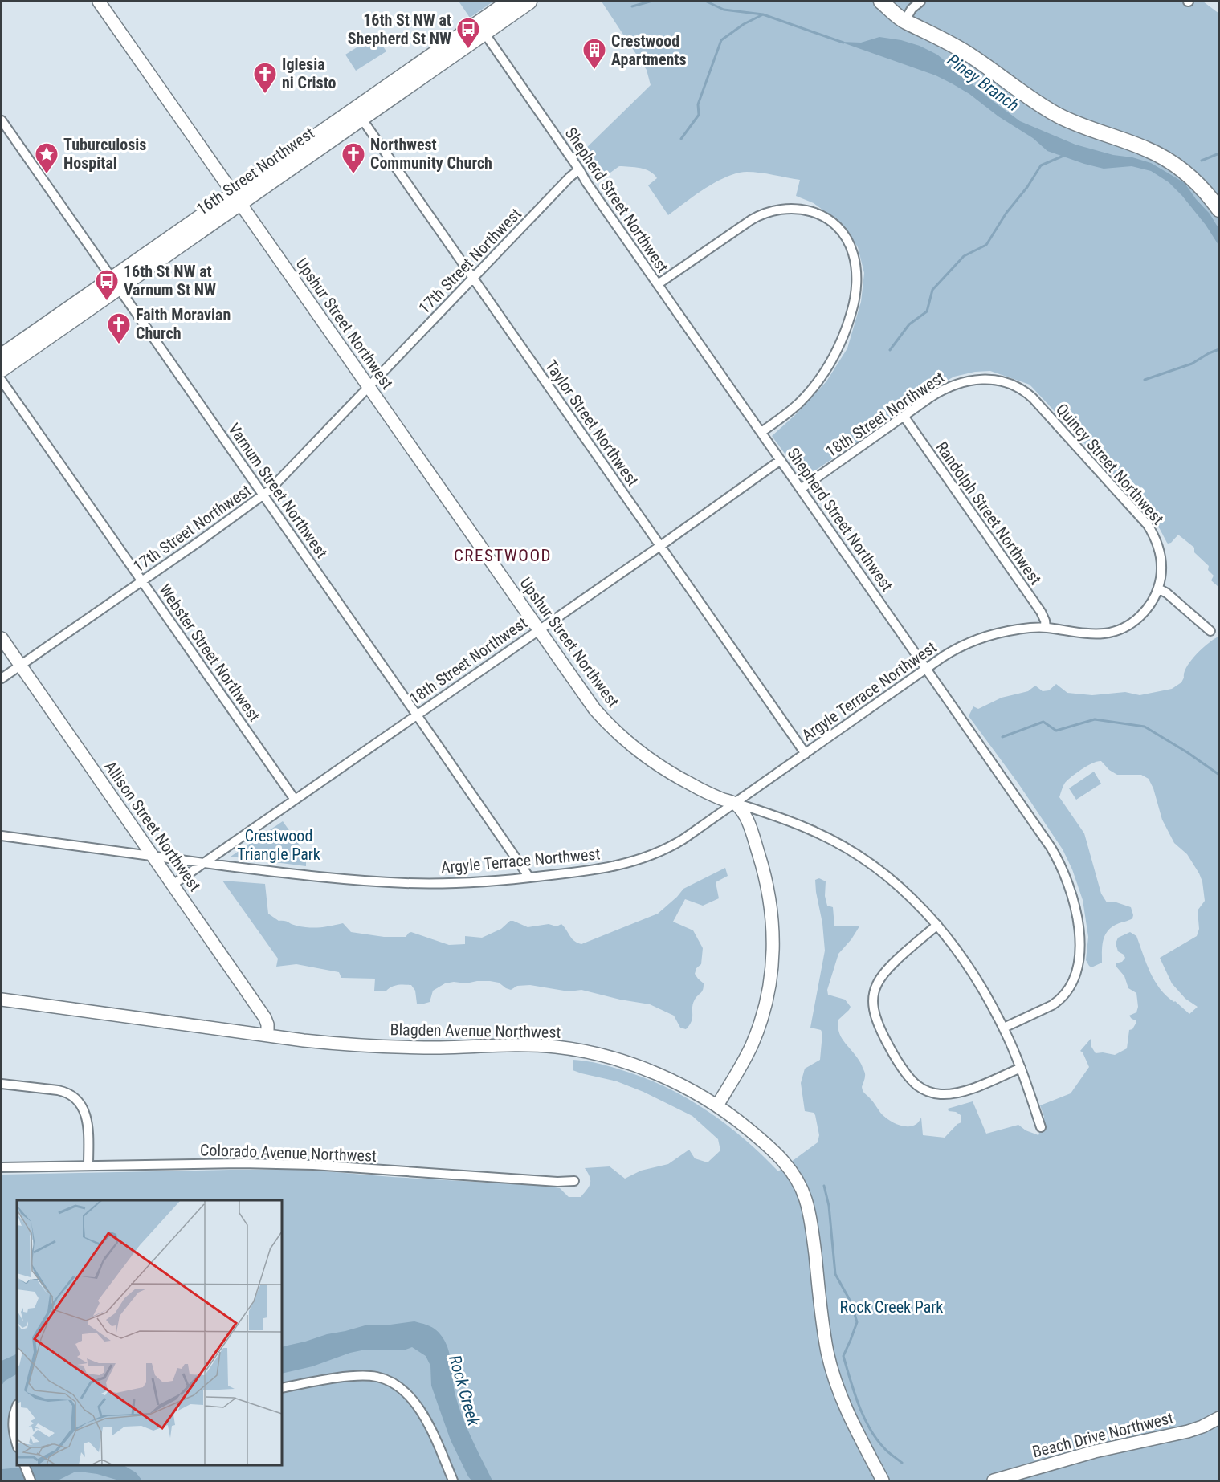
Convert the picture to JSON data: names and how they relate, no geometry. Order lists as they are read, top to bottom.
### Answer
{
  "streets": {
    "main road": ["16th Street Northwest"],
    "street": [
      "Shepherd Street Northwest",
      "17th Street Northwest",
      "Upshur Street Northwest",
      "18th Street Northwest",
      "Taylor Street Northwest",
      "Quincy Street Northwest",
      "Varnum Street Northwest",
      "Randolph Street Northwest",
      "Webster Street Northwest",
      "Argyle Terrace Northwest",
      "Allison Street Northwest",
      "Blagden Avenue Northwest",
      "Colorado Avenue Northwest",
      "Beach Drive Northwest"
    ]
  },
  "crossings": [
    ["16th Street Northwest", "Shepherd Street Northwest"],
    ["16th Street Northwest", "Upshur Street Northwest"],
    ["16th Street Northwest", "Taylor Street Northwest"],
    ["16th Street Northwest", "Varnum Street Northwest"],
    ["Shepherd Street Northwest", "17th Street Northwest"],
    ["Shepherd Street Northwest", "Upshur Street Northwest"],
    ["Shepherd Street Northwest", "18th Street Northwest"],
    ["Shepherd Street Northwest", "Argyle Terrace Northwest"],
    ["17th Street Northwest", "Upshur Street Northwest"],
    ["17th Street Northwest", "Taylor Street Northwest"],
    ["17th Street Northwest", "Varnum Street Northwest"],
    ["17th Street Northwest", "Webster Street Northwest"],
    ["17th Street Northwest", "Allison Street Northwest"],
    ["Upshur Street Northwest", "18th Street Northwest"],
    ["Upshur Street Northwest", "Argyle Terrace Northwest"],
    ["18th Street Northwest", "Taylor Street Northwest"],
    ["18th Street Northwest", "Quincy Street Northwest"],
    ["18th Street Northwest", "Varnum Street Northwest"],
    ["18th Street Northwest", "Randolph Street Northwest"],
    ["18th Street Northwest", "Webster Street Northwest"],
    ["18th Street Northwest", "Argyle Terrace Northwest"],
    ["18th Street Northwest", "Allison Street Northwest"],
    ["Taylor Street Northwest", "Argyle Terrace Northwest"],
    ["Quincy Street Northwest", "Argyle Terrace Northwest"],
    ["Varnum Street Northwest", "Argyle Terrace Northwest"],
    ["Randolph Street Northwest", "Argyle Terrace Northwest"],
    ["Argyle Terrace Northwest", "Allison Street Northwest"],
    ["Allison Street Northwest", "Blagden Avenue Northwest"]
  ],
  "districts": ["CRESTWOOD"],
  "water": ["Piney Branch", "Rock Creek"],
  "parks": ["Crestwood Triangle Park", "Rock Creek Park"],
  "places": {
    "bus stop": ["16th St NW at Shepherd St NW", "16th St NW at Varnum St NW"],
    "building": ["Crestwood Apartments"],
    "church": ["Iglesia ni Cristo", "Northwest Community Church", "Faith Moravian Church"],
    "place": ["Tuburculosis Hospital"]
  }
}
